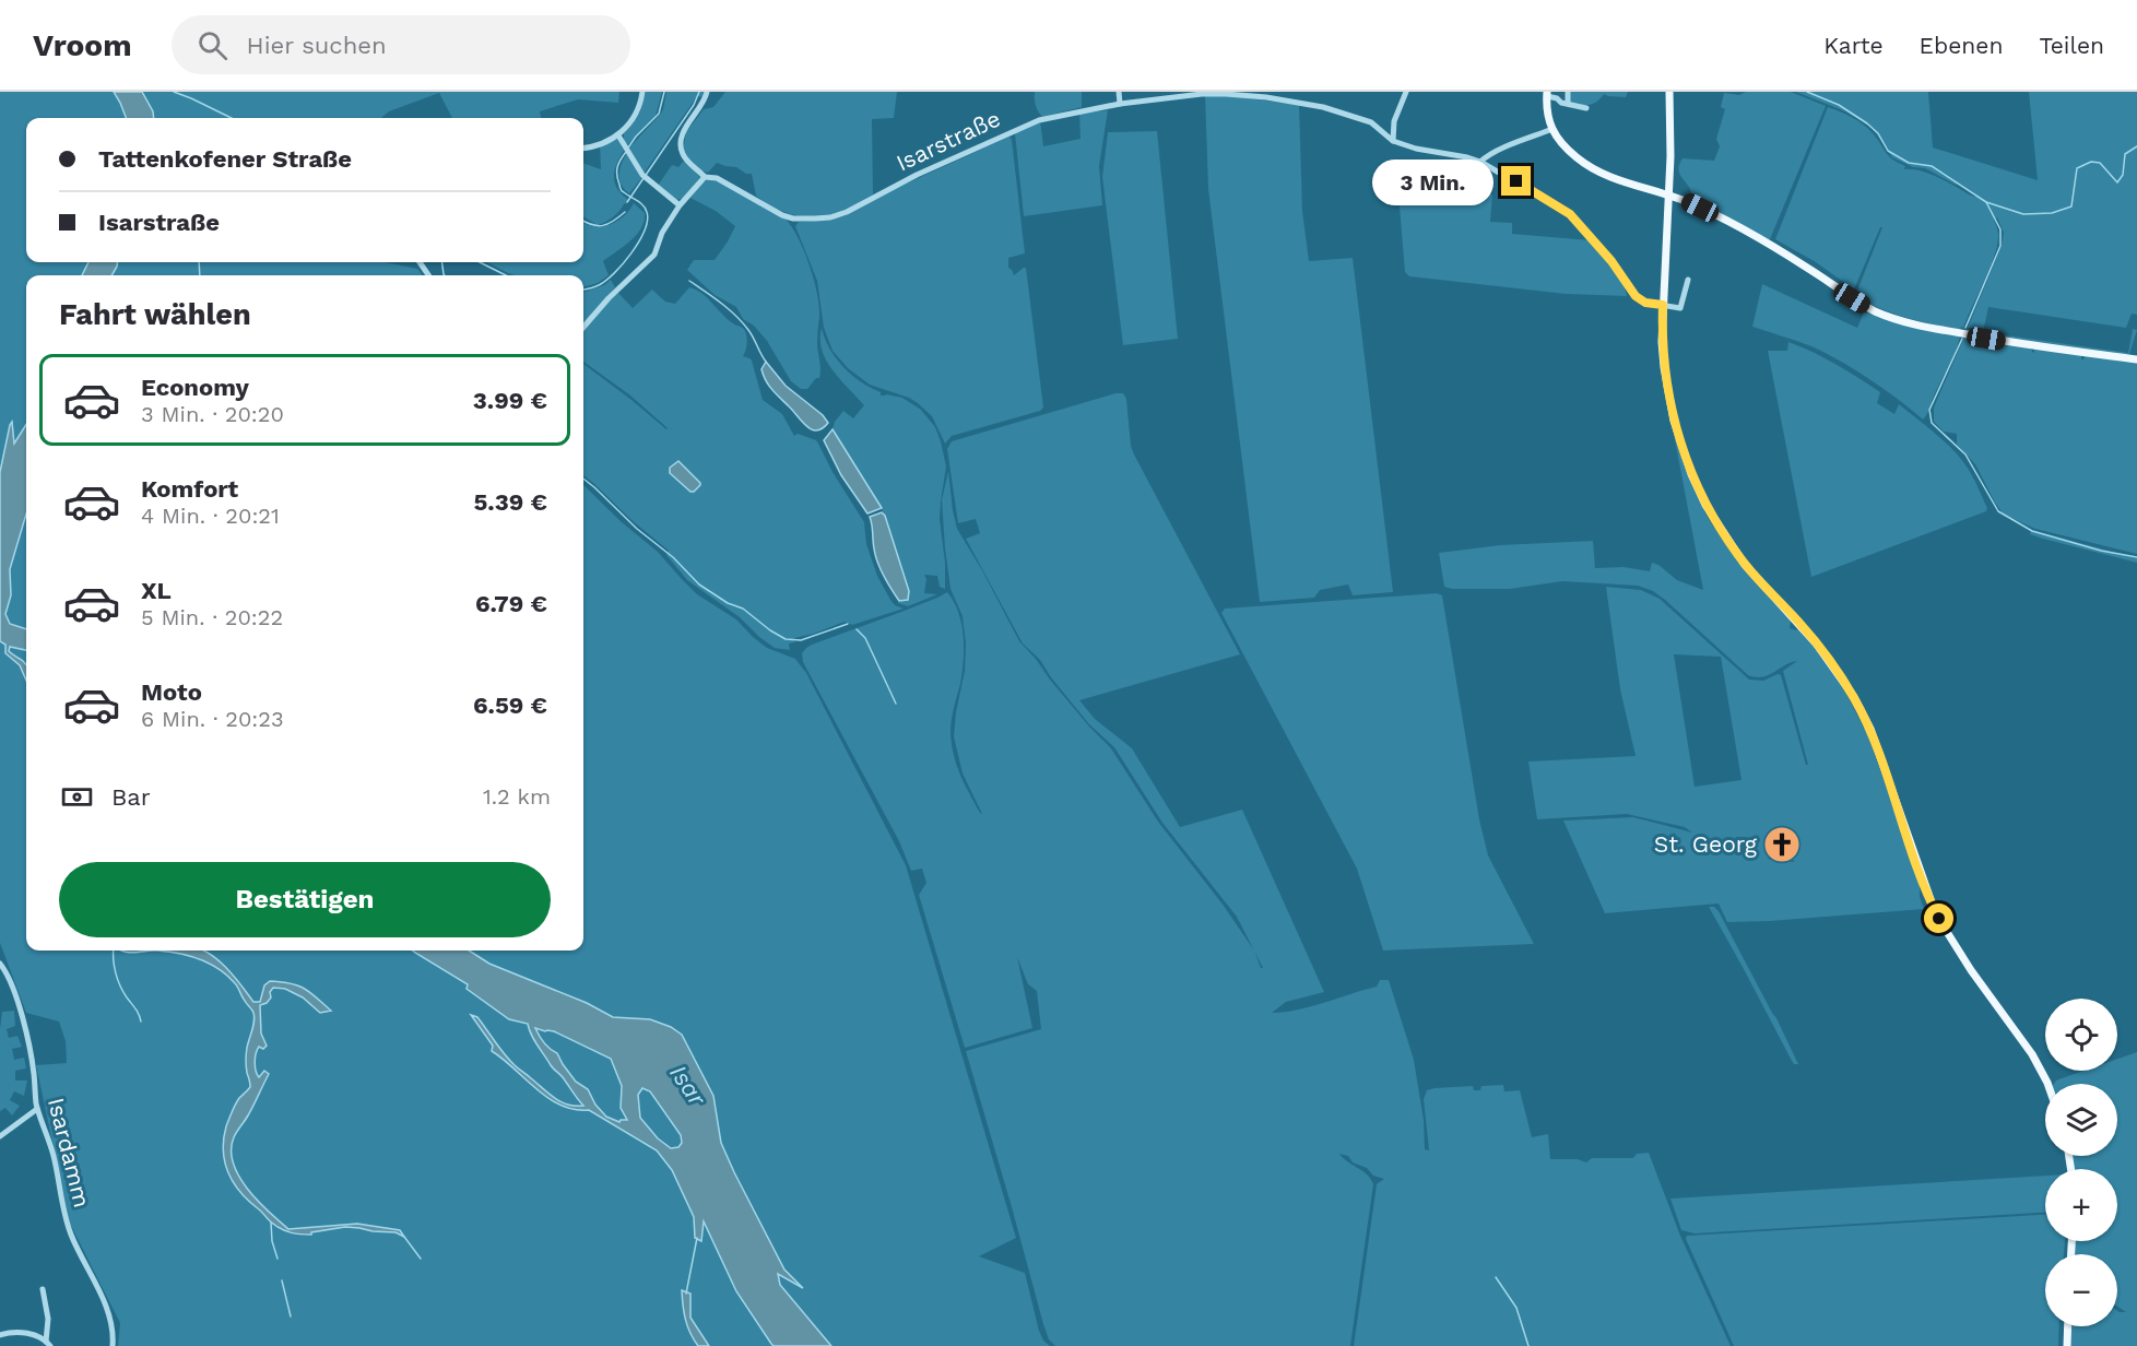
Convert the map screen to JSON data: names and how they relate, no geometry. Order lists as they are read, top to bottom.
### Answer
{
  "streets": {
    "street": ["Isarstraße", "Isardamm"]
  },
  "water": ["Isar"],
  "places": {
    "church": ["St. Georg"]
  },
  "page": {
    "header": "Vroom",
    "search": "Hier suchen",
    "nav": ["Karte", "Ebenen", "Teilen"],
    "banner": ["Tattenkofener Straße", "Isarstraße"],
    "bubble": "3 Min.",
    "heading": "Fahrt wählen",
    "list": [
      {
        "name": "Economy",
        "note": "3 Min. · 20:20",
        "value": "3.99 €"
      },
      {
        "name": "Komfort",
        "note": "4 Min. · 20:21",
        "value": "5.39 €"
      },
      {
        "name": "XL",
        "note": "5 Min. · 20:22",
        "value": "6.79 €"
      },
      {
        "name": "Moto",
        "note": "6 Min. · 20:23",
        "value": "6.59 €"
      }
    ],
    "pay": ["Bar", "1.2 km"],
    "buttons": "Bestätigen",
    "map_buttons": ["+", "−"]
  }
}
